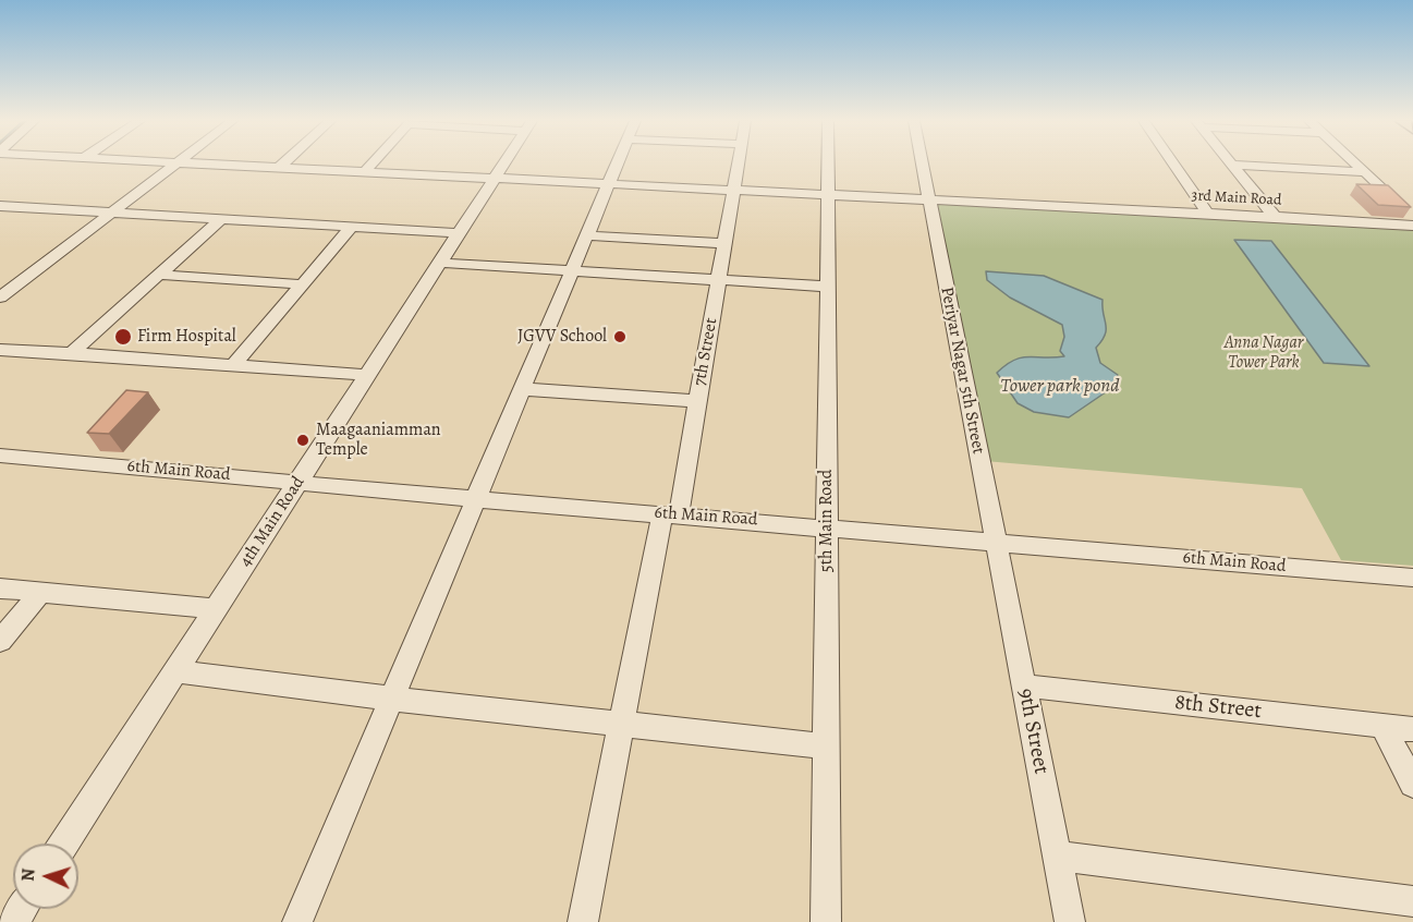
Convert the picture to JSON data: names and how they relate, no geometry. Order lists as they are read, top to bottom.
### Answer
{
  "streets": {
    "street": [
      "3rd Main Road",
      "7th Street",
      "Periyar Nagar 5th Street",
      "6th Main Road",
      "5th Main Road",
      "4th Main Road",
      "8th Street",
      "9th Street"
    ]
  },
  "crossings": [
    ["3rd Main Road", "7th Street"],
    ["3rd Main Road", "Periyar Nagar 5th Street"],
    ["3rd Main Road", "5th Main Road"],
    ["3rd Main Road", "4th Main Road"],
    ["7th Street", "6th Main Road"],
    ["Periyar Nagar 5th Street", "6th Main Road"],
    ["Periyar Nagar 5th Street", "9th Street"],
    ["6th Main Road", "5th Main Road"],
    ["6th Main Road", "4th Main Road"],
    ["6th Main Road", "9th Street"],
    ["8th Street", "9th Street"]
  ],
  "water": ["Tower park pond"],
  "parks": ["Anna Nagar Tower Park"],
  "places": ["Firm Hospital", "JGVV School", "Maagaaniamman Temple"],
  "north": "left"
}
